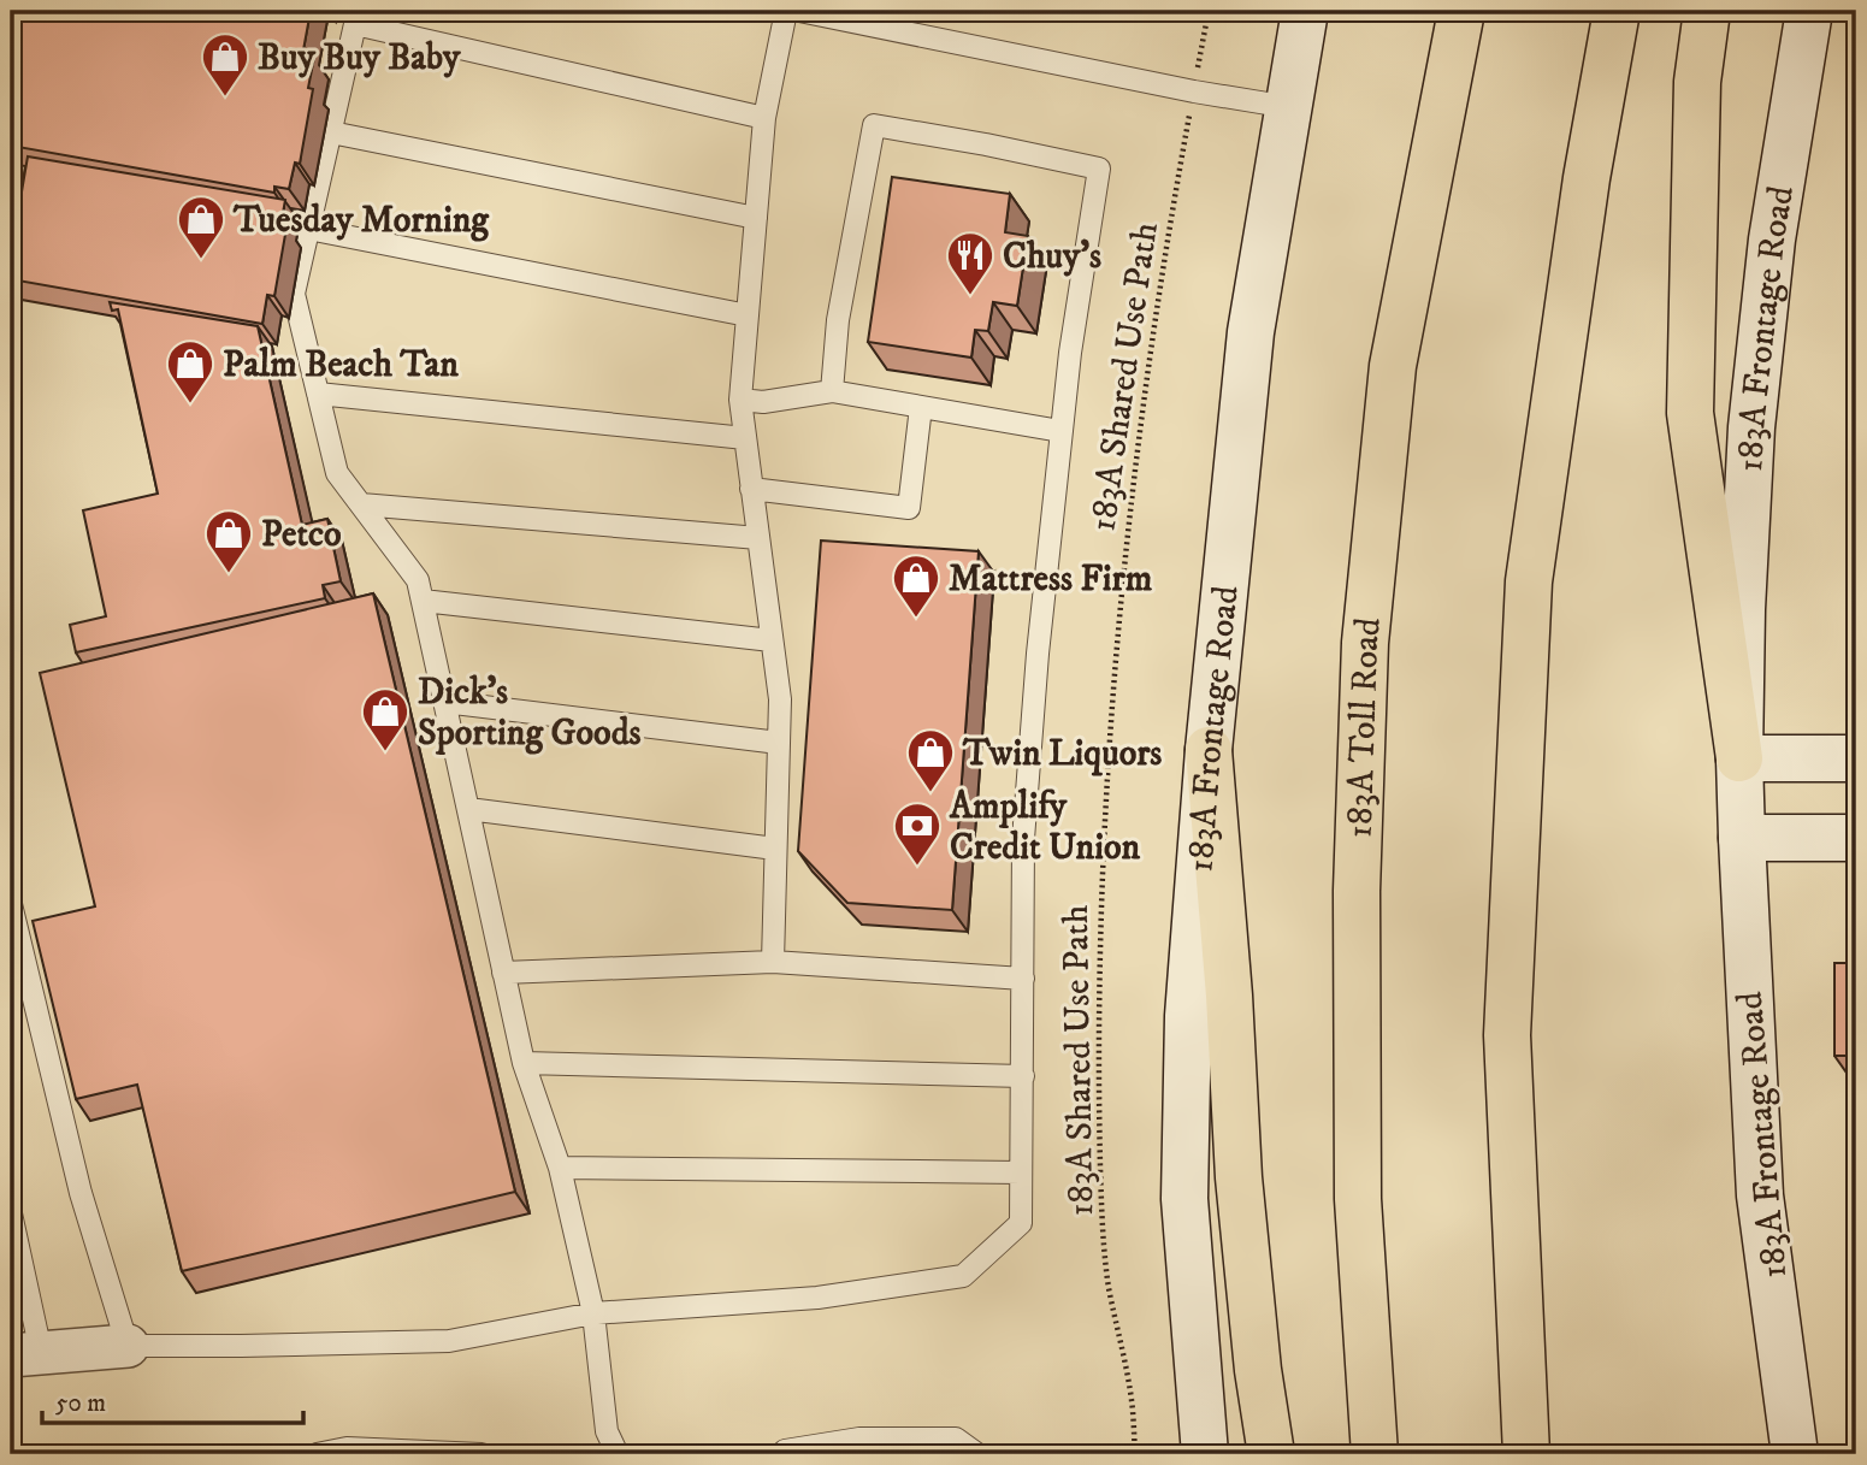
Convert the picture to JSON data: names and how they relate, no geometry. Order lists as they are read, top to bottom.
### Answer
{
  "streets": {
    "highway": ["183A Toll Road"],
    "main road": ["183A Frontage Road"],
    "path": ["183A Shared Use Path"]
  },
  "places": {
    "shop": [
      "Buy Buy Baby",
      "Tuesday Morning",
      "Palm Beach Tan",
      "Petco",
      "Mattress Firm",
      "Dick's Sporting Goods",
      "Twin Liquors"
    ],
    "restaurant": ["Chuy's"],
    "bank": ["Amplify Credit Union"]
  },
  "scale_bar": "50 m"
}
